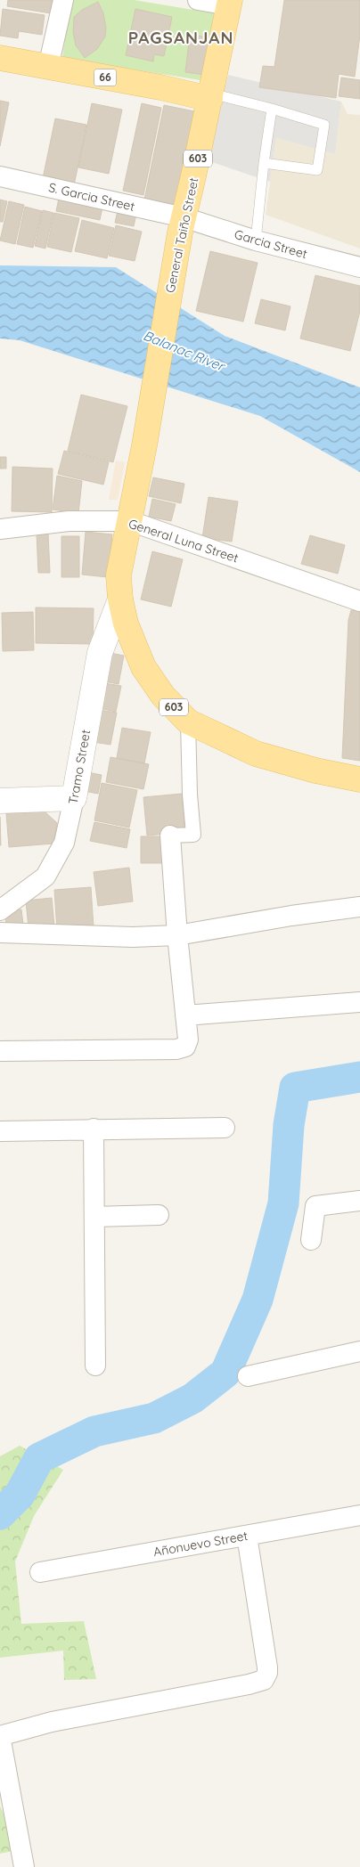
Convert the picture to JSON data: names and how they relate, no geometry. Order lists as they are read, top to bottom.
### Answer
{
  "streets": {
    "main road": ["66", "603", "General Taiño Street"],
    "street": [
      "S. Garcia Street",
      "Garcia Street",
      "General Luna Street",
      "Tramo Street",
      "Añonuevo Street"
    ]
  },
  "crossings": [
    ["66", "General Taiño Street"],
    ["603", "General Taiño Street"],
    ["603", "General Luna Street"],
    ["603", "Tramo Street"],
    ["S. Garcia Street", "General Taiño Street"],
    ["S. Garcia Street", "Garcia Street"],
    ["General Taiño Street", "Garcia Street"],
    ["General Taiño Street", "General Luna Street"]
  ],
  "districts": ["PAGSANJAN"],
  "water": ["Balanac River"]
}
